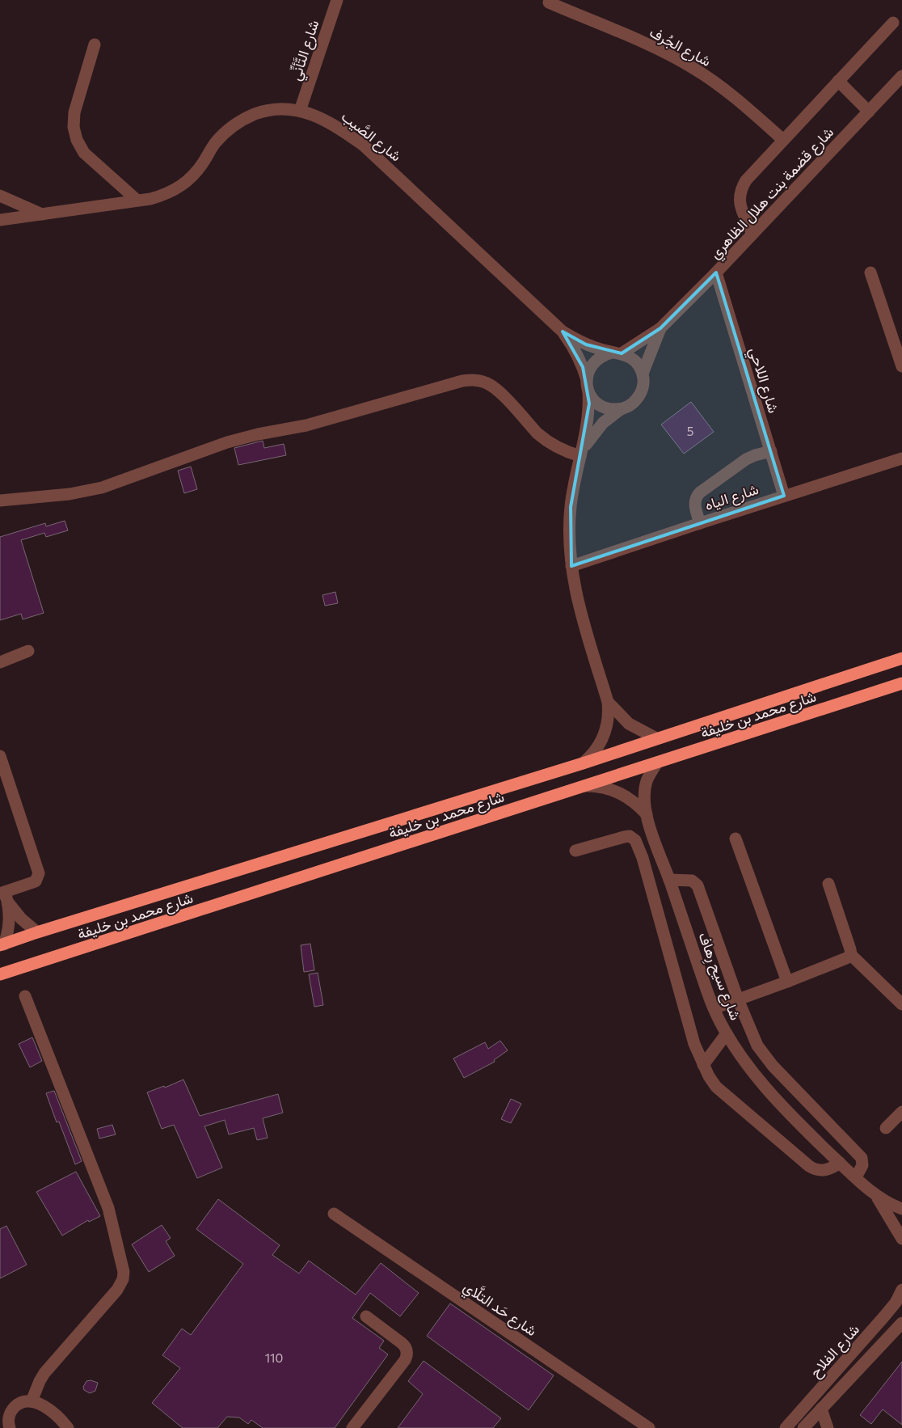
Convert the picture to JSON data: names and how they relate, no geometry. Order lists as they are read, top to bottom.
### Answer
{
  "streets": {
    "highway": ["شارع محمد بن خليفة"],
    "street": [
      "شارع الجُرف",
      "شارع التَّأنِّي",
      "شارع الصَّيب",
      "شارع قضمة بنت هلال الظاهري",
      "شارع اللاحي",
      "شارع الياه",
      "شارع سيح رِهاف",
      "شارع حَد التلَّاي",
      "شارع الفلاح"
    ]
  },
  "crossings": [
    ["شارع التَّأنِّي", "شارع الصَّيب"],
    ["شارع الصَّيب", "شارع قضمة بنت هلال الظاهري"],
    ["شارع قضمة بنت هلال الظاهري", "شارع اللاحي"],
    ["شارع اللاحي", "شارع الياه"],
    ["شارع محمد بن خليفة", "شارع سيح رِهاف"]
  ],
  "house_numbers": ["5", "110"]
}
